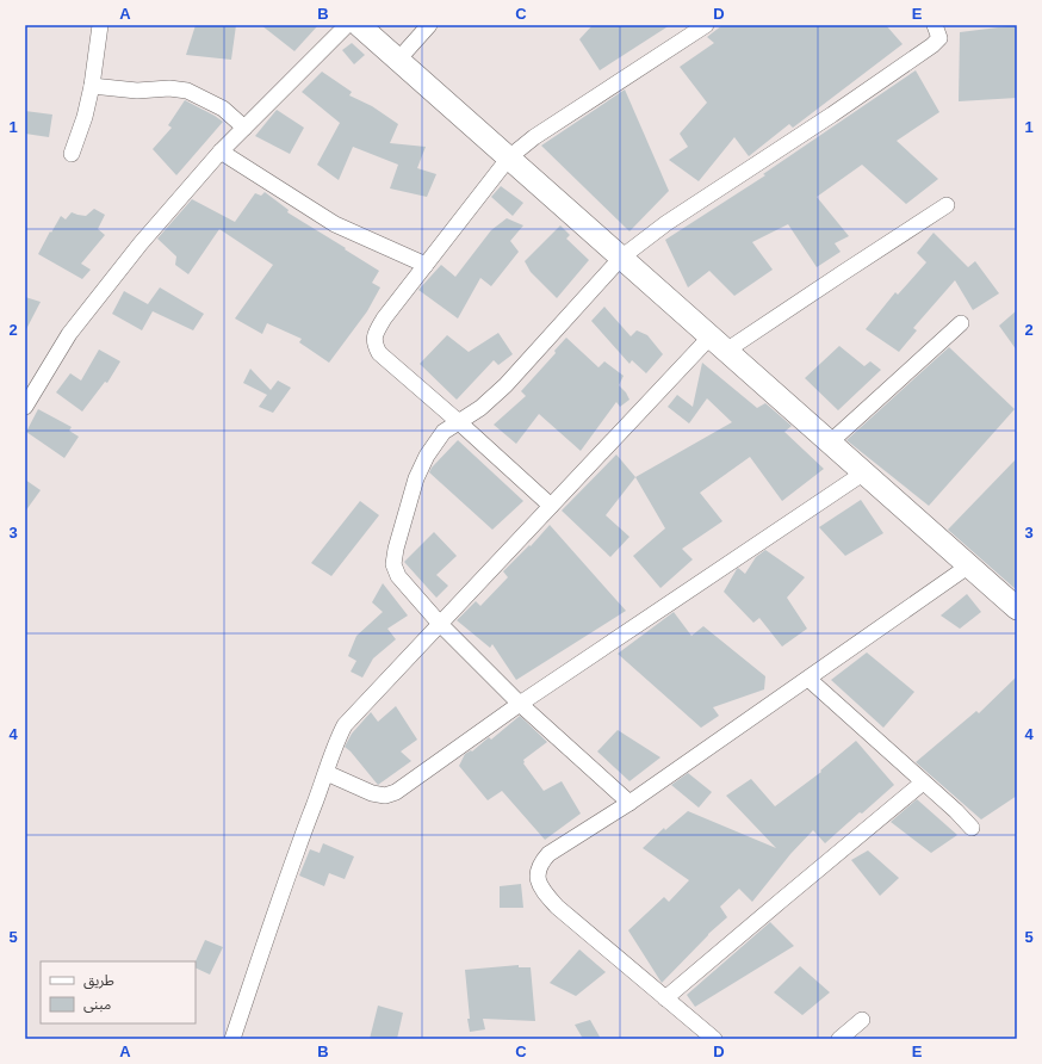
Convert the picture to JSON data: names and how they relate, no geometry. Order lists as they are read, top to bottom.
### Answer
{
  "legend": ["طريق", "مبنى"],
  "grid": {
    "columns": [
      "A",
      "B",
      "C",
      "D",
      "E"
    ],
    "rows": [
      "1",
      "2",
      "3",
      "4",
      "5"
    ]
  }
}
